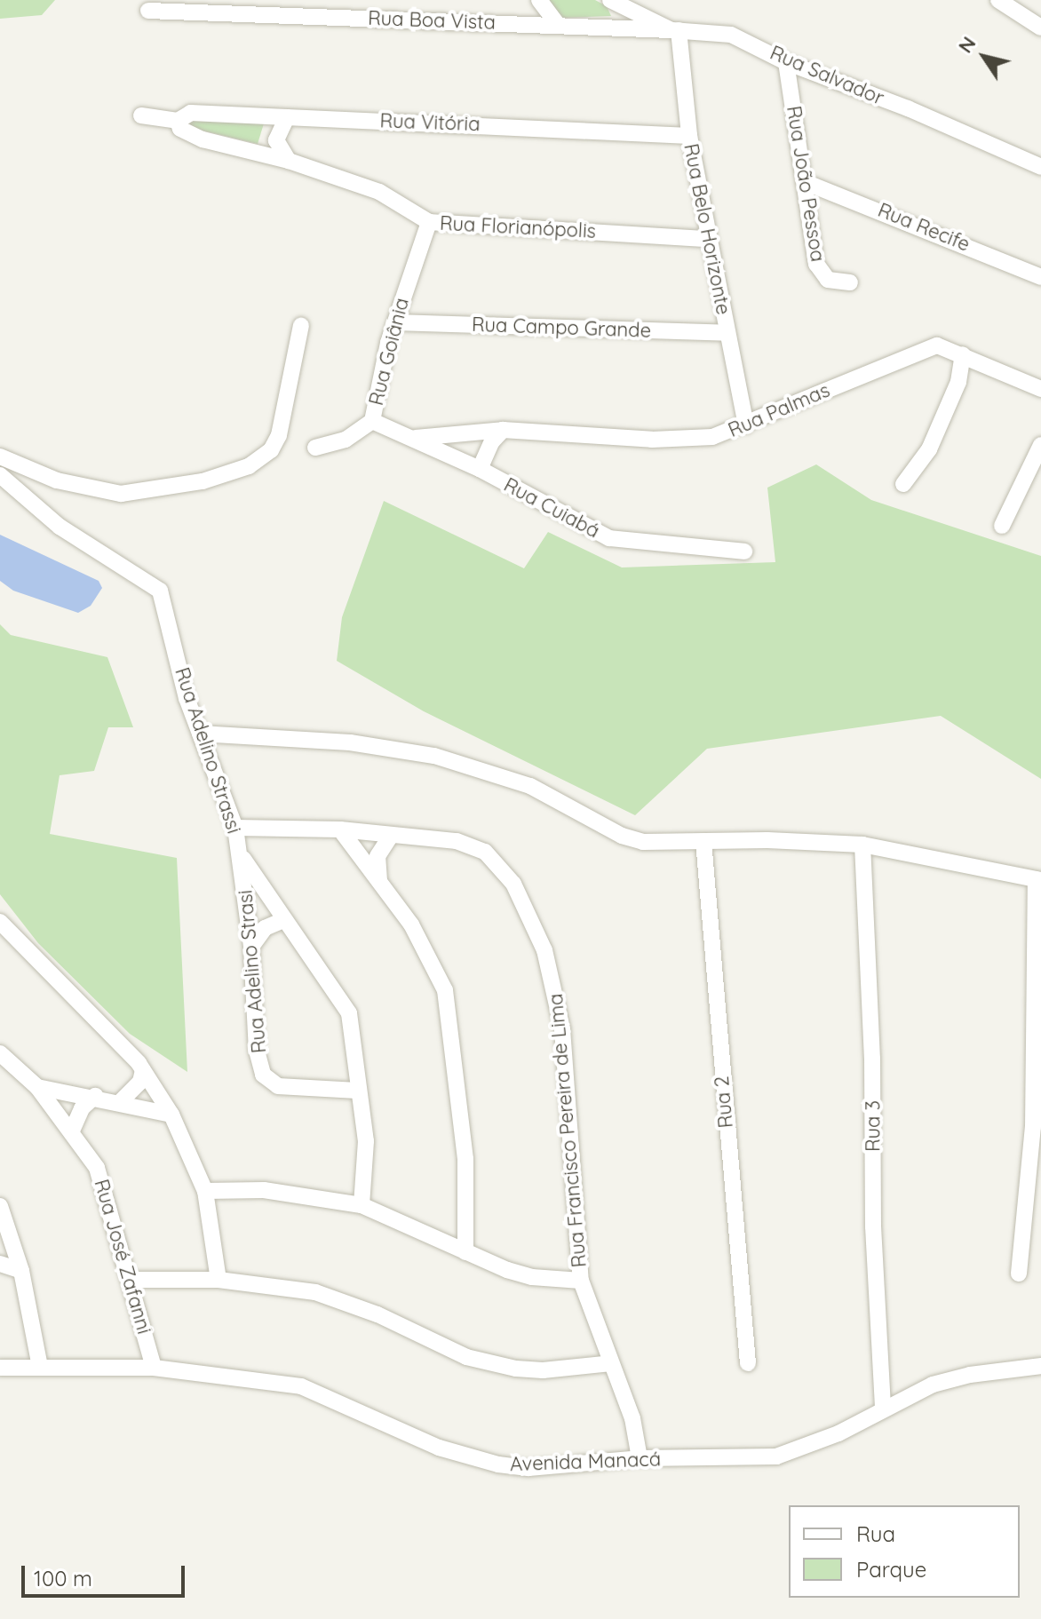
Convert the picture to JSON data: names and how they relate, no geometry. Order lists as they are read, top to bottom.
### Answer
{
  "streets": {
    "street": [
      "Rua Boa Vista",
      "Rua Salvador",
      "Rua Vitória",
      "Rua João Pessoa",
      "Rua Florianópolis",
      "Rua Recife",
      "Rua Belo Horizonte",
      "Rua Campo Grande",
      "Rua Goiânia",
      "Rua Palmas",
      "Rua Cuiabá",
      "Rua Adelino Strassi",
      "Rua Adelino Strasi",
      "Rua 2",
      "Rua 3",
      "Rua Francisco Pereira de Lima",
      "Rua José Zafanni",
      "Avenida Manacá"
    ]
  },
  "crossings": [
    ["Rua Boa Vista", "Rua Salvador"],
    ["Rua Boa Vista", "Rua Belo Horizonte"],
    ["Rua Salvador", "Rua João Pessoa"],
    ["Rua Salvador", "Rua Belo Horizonte"],
    ["Rua Vitória", "Rua Florianópolis"],
    ["Rua Vitória", "Rua Belo Horizonte"],
    ["Rua João Pessoa", "Rua Recife"],
    ["Rua Florianópolis", "Rua Belo Horizonte"],
    ["Rua Florianópolis", "Rua Goiânia"],
    ["Rua Belo Horizonte", "Rua Campo Grande"],
    ["Rua Belo Horizonte", "Rua Palmas"],
    ["Rua Campo Grande", "Rua Goiânia"],
    ["Rua Goiânia", "Rua Cuiabá"],
    ["Rua Palmas", "Rua Cuiabá"],
    ["Rua Adelino Strassi", "Rua Adelino Strasi"],
    ["Rua Adelino Strassi", "Rua Francisco Pereira de Lima"],
    ["Rua 3", "Avenida Manacá"],
    ["Rua Francisco Pereira de Lima", "Avenida Manacá"],
    ["Rua José Zafanni", "Avenida Manacá"]
  ],
  "legend": ["Rua", "Parque"],
  "scale_bar": "100 m",
  "north": "top left"
}
